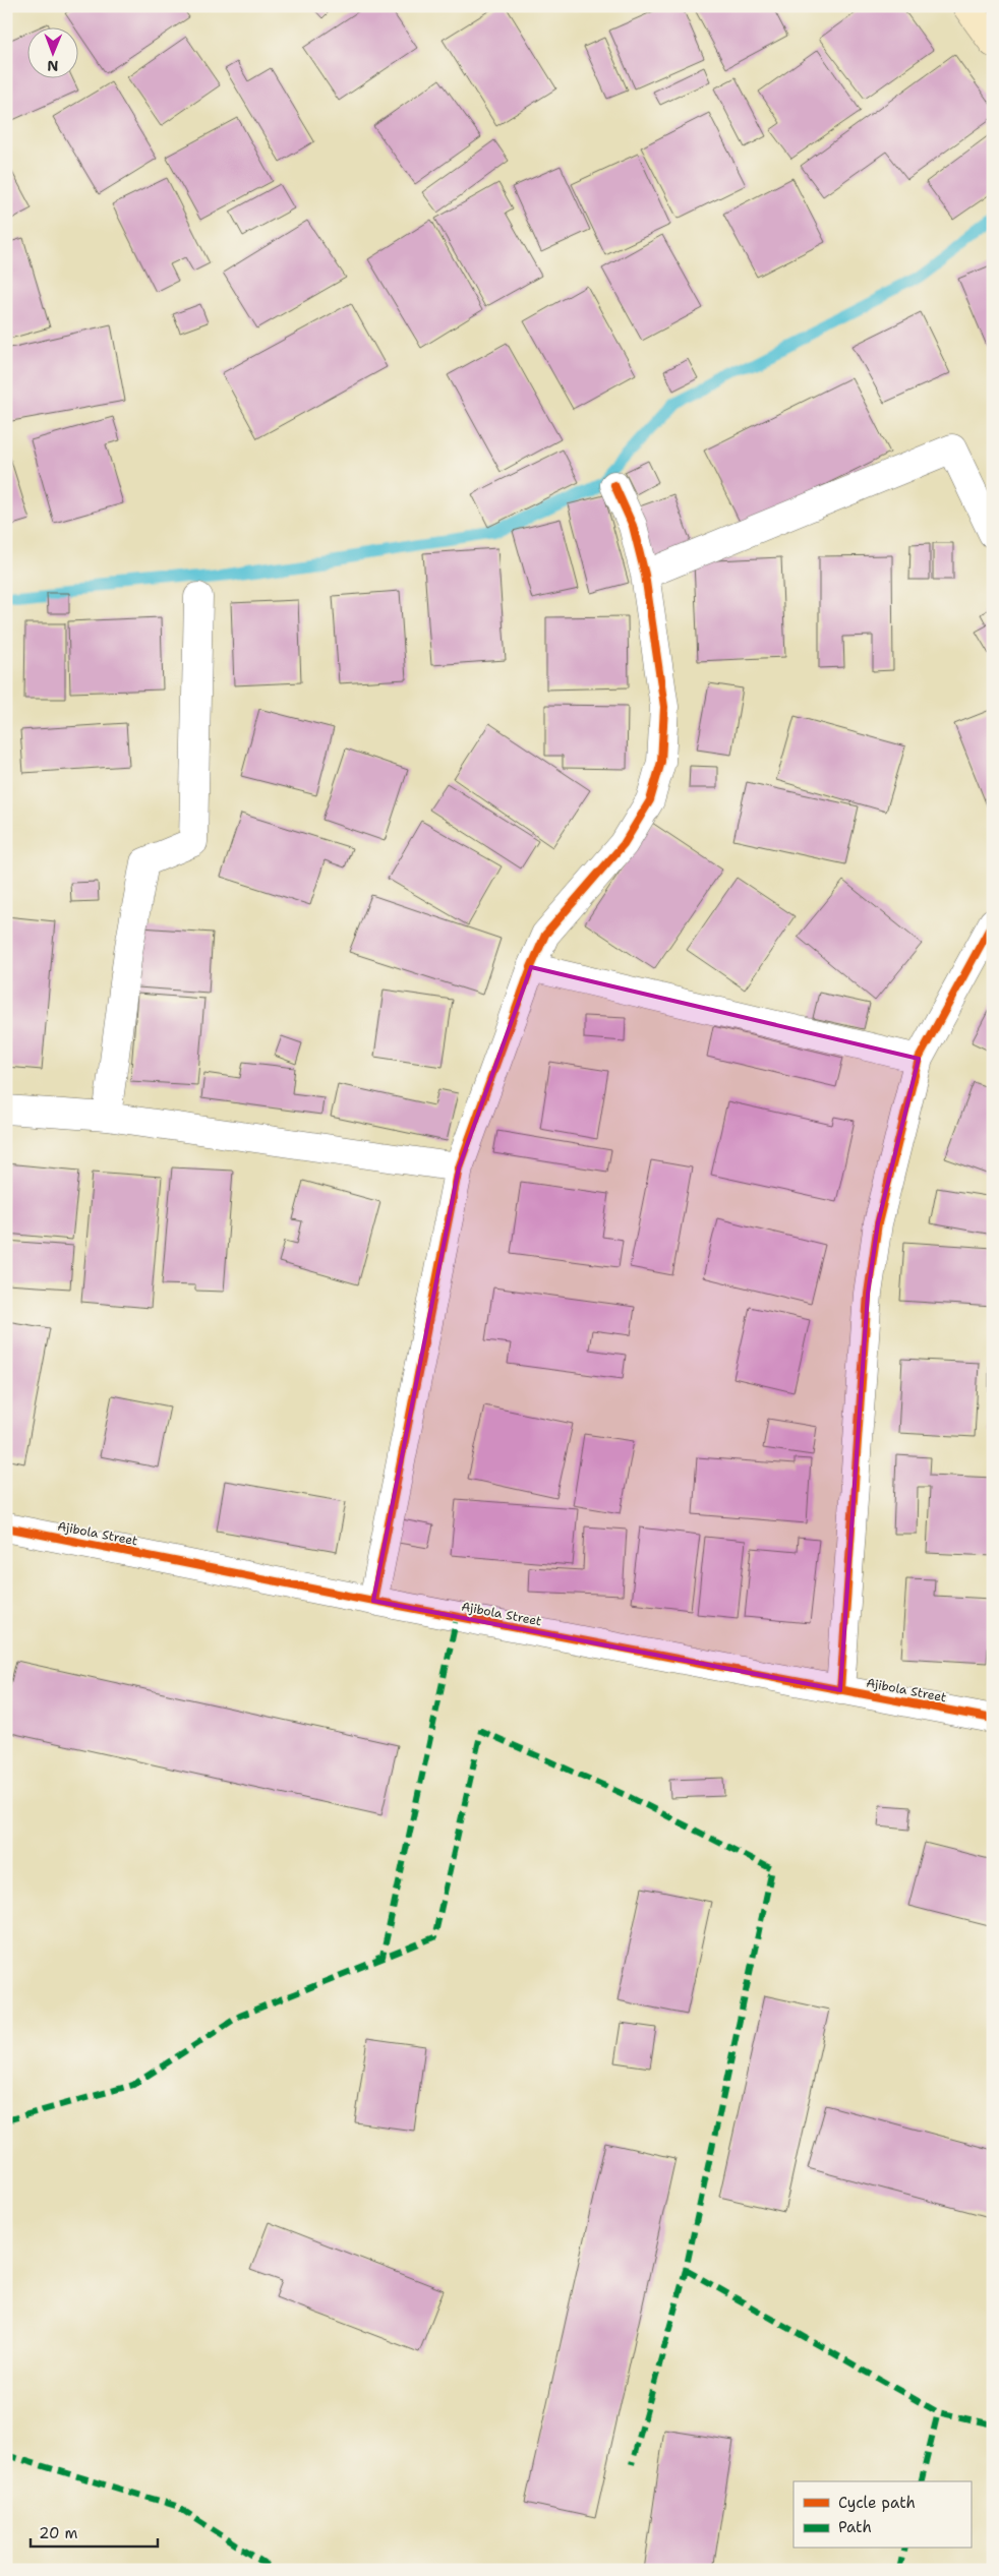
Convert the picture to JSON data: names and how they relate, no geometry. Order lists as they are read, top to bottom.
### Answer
{
  "streets": {
    "street": ["Ajibola Street"]
  },
  "legend": ["Cycle path", "Path"],
  "scale_bar": "20 m",
  "north": "bottom"
}
